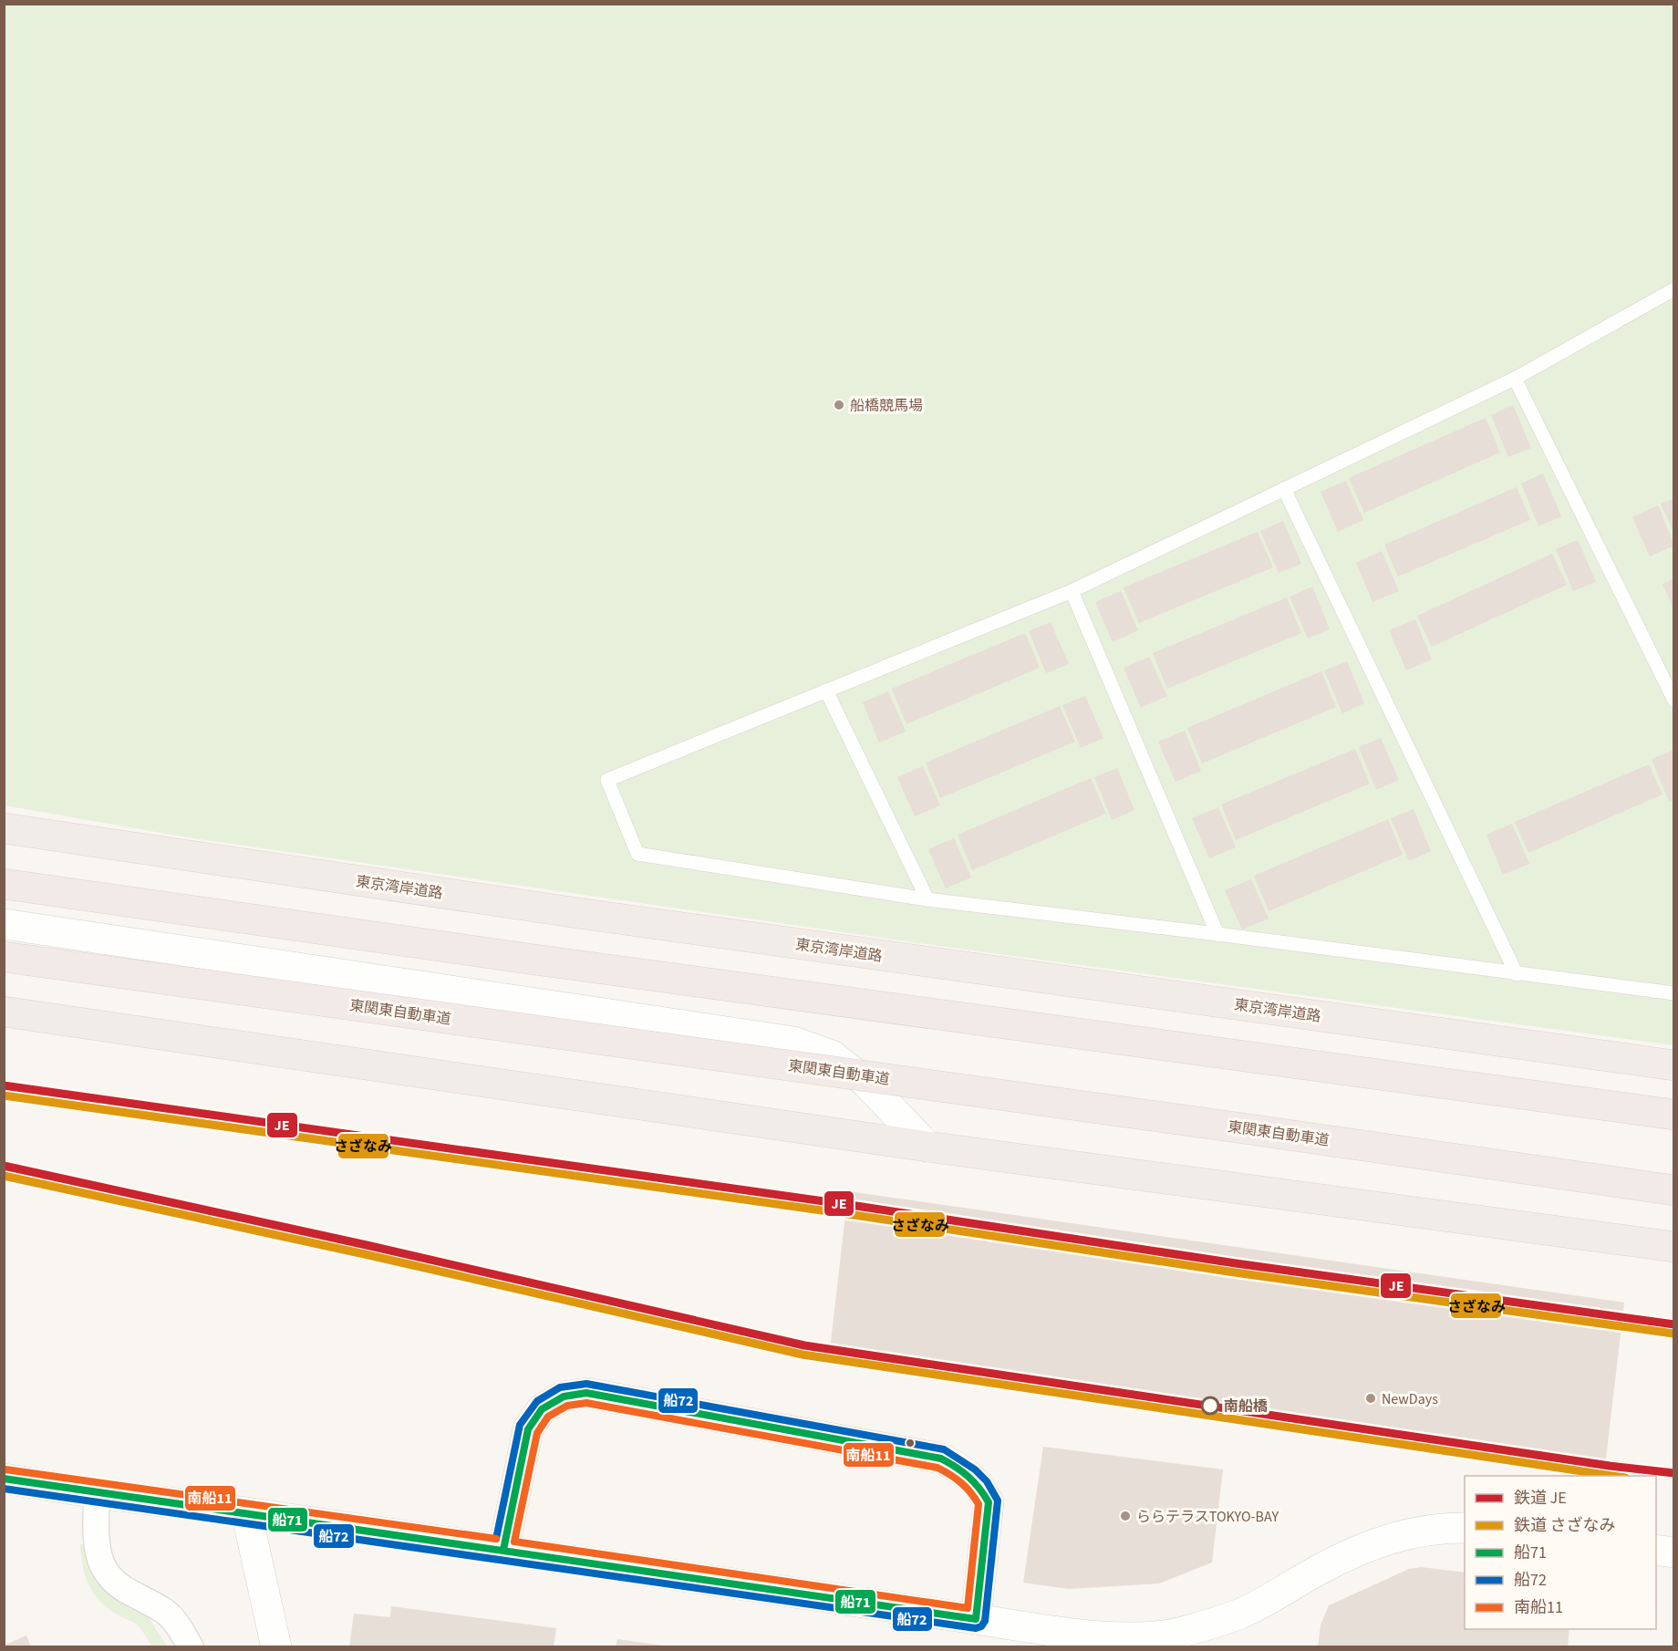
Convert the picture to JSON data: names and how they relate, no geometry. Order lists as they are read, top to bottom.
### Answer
{
  "streets": {
    "highway": ["東京湾岸道路", "東関東自動車道"]
  },
  "places": [
    "船橋競馬場",
    "NewDays",
    "南船橋",
    "ららテラスTOKYO-BAY"
  ],
  "lines": [
    "rail line JE",
    "rail line さざなみ",
    "transit line 船72",
    "transit line 船71",
    "transit line 南船11"
  ],
  "legend": [
    "鉄道 JE",
    "鉄道 さざなみ",
    "船71",
    "船72",
    "南船11"
  ]
}
